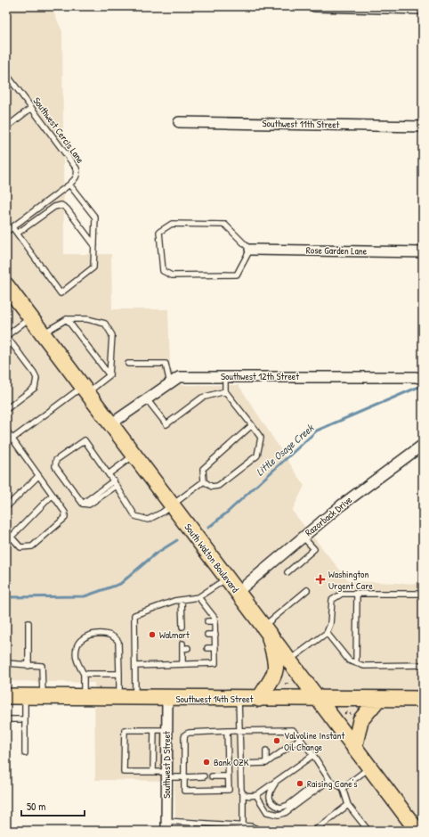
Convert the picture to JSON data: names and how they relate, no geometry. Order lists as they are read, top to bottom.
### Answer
{
  "streets": {
    "main road": ["South Walton Boulevard", "Southwest 14th Street"],
    "street": [
      "Southwest 11th Street",
      "Rose Garden Lane",
      "Southwest 12th Street",
      "Razorback Drive",
      "Southwest D Street"
    ],
    "lane": ["Southwest Cercis Lane"]
  },
  "crossings": [
    ["Southwest 12th Street", "South Walton Boulevard"],
    ["Razorback Drive", "South Walton Boulevard"],
    ["South Walton Boulevard", "Southwest 14th Street"],
    ["Southwest 14th Street", "Southwest D Street"]
  ],
  "water": ["Little Osage Creek"],
  "places": {
    "health": ["Washington Urgent Care"],
    "other": [
      "Walmart",
      "Valvoline Instant Oil Change",
      "Bank OZK",
      "Raising Cane's"
    ]
  },
  "scale_bar": "50 m"
}
